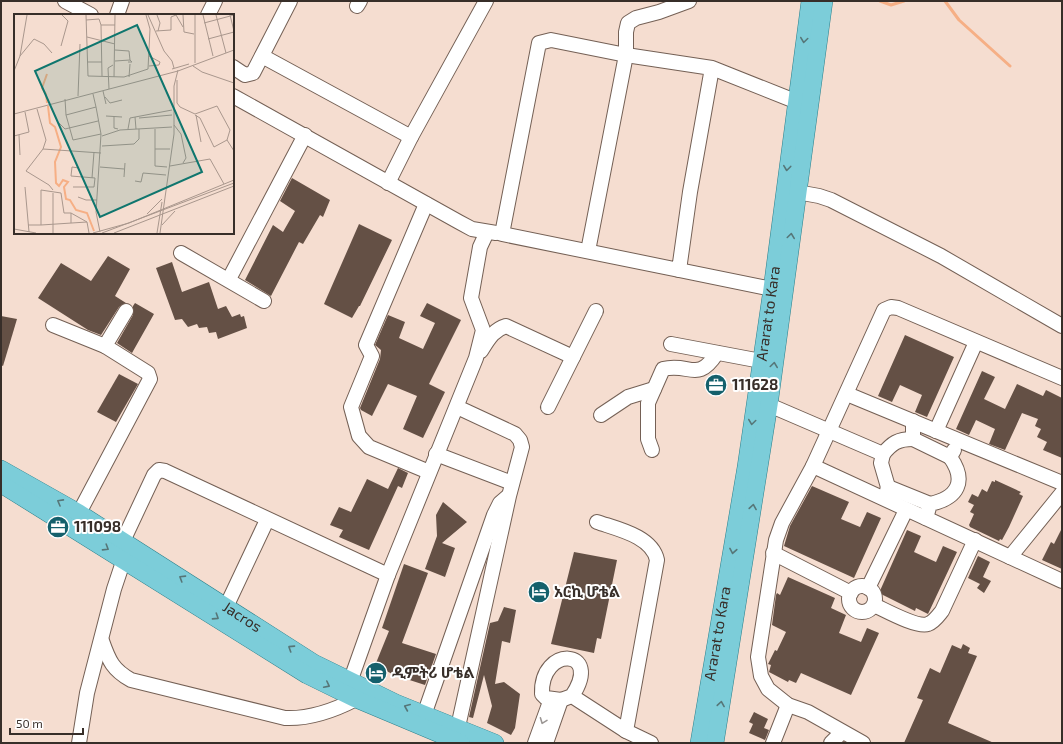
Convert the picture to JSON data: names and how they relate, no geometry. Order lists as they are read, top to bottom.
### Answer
{
  "streets": {
    "main road": ["Ararat to Kara", "Jacros"]
  },
  "places": {
    "office": ["111628", "111098"],
    "hotel": ["አርኪ ሆቴል", "ዲምትሪ ሆቴል"]
  },
  "scale_bar": "50 m"
}
